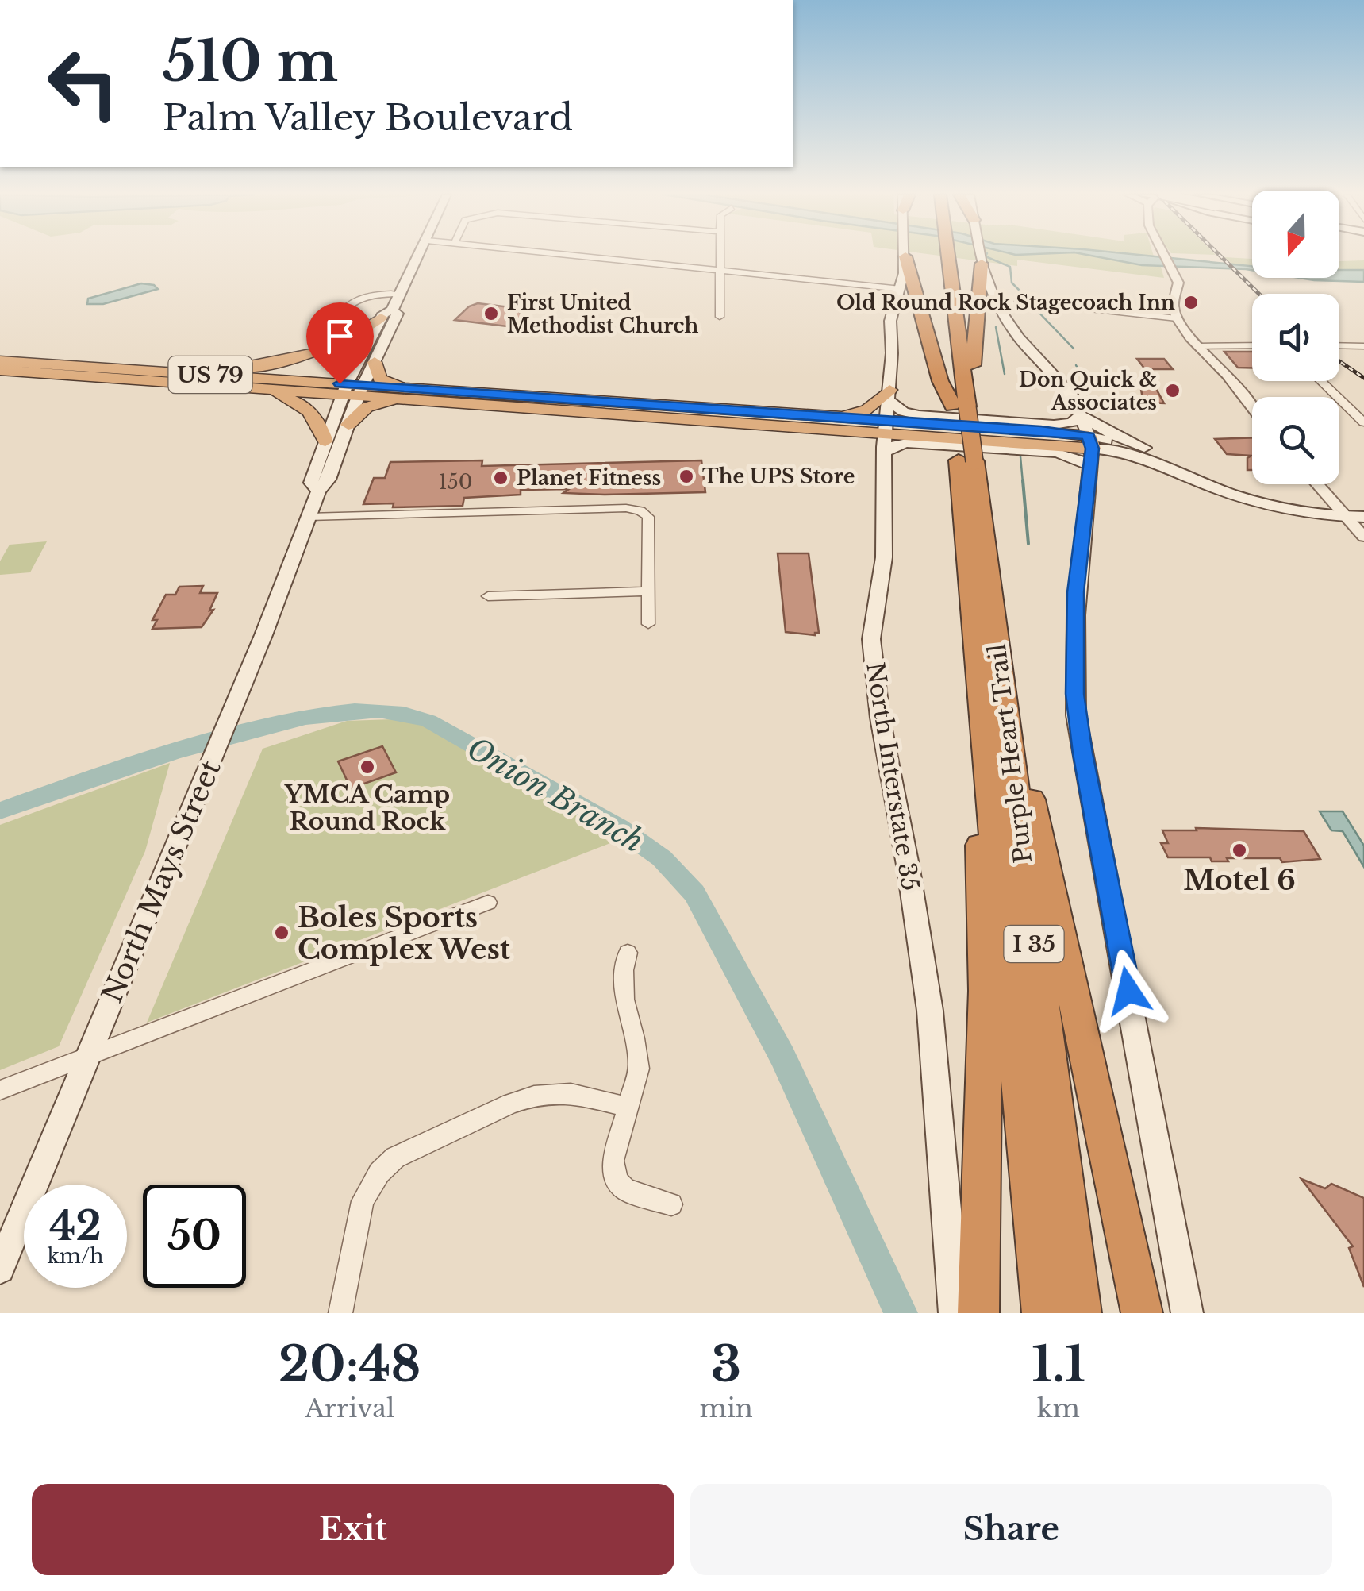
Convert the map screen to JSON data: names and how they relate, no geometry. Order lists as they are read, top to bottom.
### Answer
{
  "streets": {
    "highway": ["US 79", "Purple Heart Trail", "I 35"],
    "main road": ["North Interstate 35", "North Mays Street"]
  },
  "crossings": [
    ["US 79", "North Interstate 35"],
    ["US 79", "North Mays Street"]
  ],
  "water": ["Onion Branch"],
  "places": [
    "Old Round Rock Stagecoach Inn",
    "First United Methodist Church",
    "Don Quick & Associates",
    "The UPS Store",
    "Planet Fitness",
    "YMCA Camp Round Rock",
    "Motel 6",
    "Boles Sports Complex West"
  ],
  "house_numbers": ["150"],
  "north": "bottom",
  "page": {
    "turn": ["510 m", "Palm Valley Boulevard"],
    "speed": "42 km/h",
    "limit": "50",
    "eta": [
      "20:48",
      "Arrival",
      "3",
      "min",
      "1.1",
      "km"
    ],
    "buttons": ["Exit", "Share"]
  }
}
